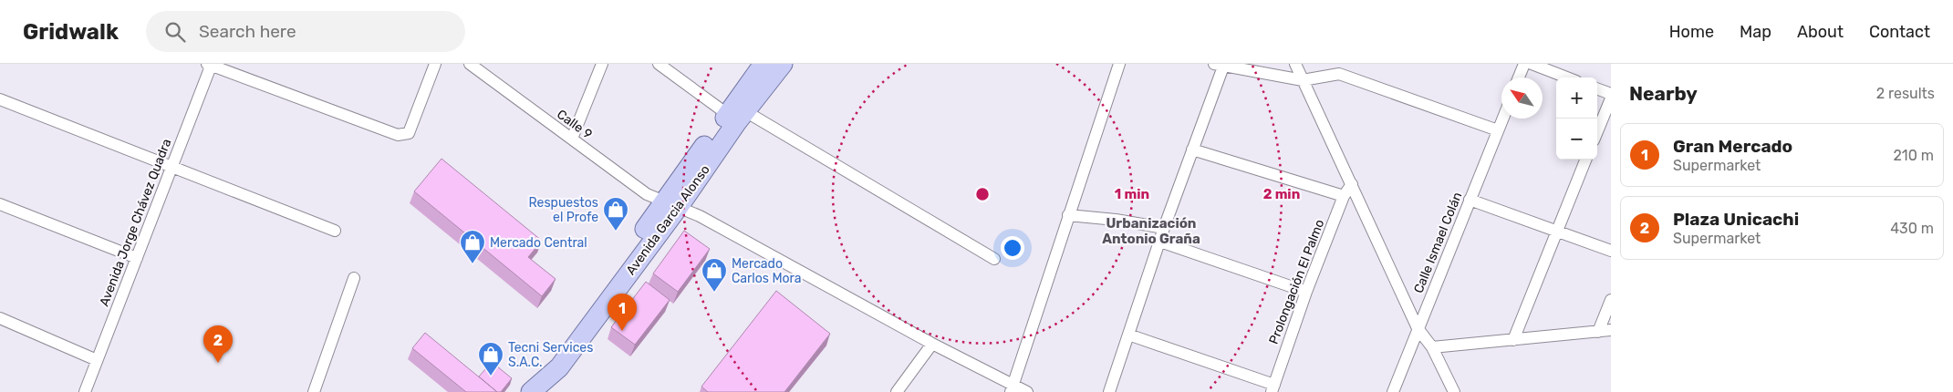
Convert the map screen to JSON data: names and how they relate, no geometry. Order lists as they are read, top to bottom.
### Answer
{
  "streets": {
    "main road": ["Avenida Garcia Alonso"],
    "street": [
      "Calle 9",
      "Avenida Jorge Chávez Quadra",
      "Calle Ismael Colán",
      "Prolongación El Palmo"
    ]
  },
  "crossings": [
    ["Calle 9", "Avenida Garcia Alonso"]
  ],
  "districts": ["Urbanización Antonio Graña"],
  "places": {
    "shop": [
      "Respuestos el Profe",
      "Mercado Central",
      "Mercado Carlos Mora",
      "Tecni Services S.A.C."
    ]
  },
  "north": "top left",
  "page": {
    "header": "Gridwalk",
    "search": "Search here",
    "nav": [
      "Home",
      "Map",
      "About",
      "Contact"
    ],
    "heading": ["Nearby", "2 results"],
    "map_buttons": ["+", "−"],
    "list": [
      {
        "mark": "1",
        "name": "Gran Mercado",
        "note": "Supermarket",
        "value": "210 m"
      },
      {
        "mark": "2",
        "name": "Plaza Unicachi",
        "note": "Supermarket",
        "value": "430 m"
      }
    ],
    "pins": ["1", "2"]
  },
  "rings": ["1 min", "2 min"]
}
